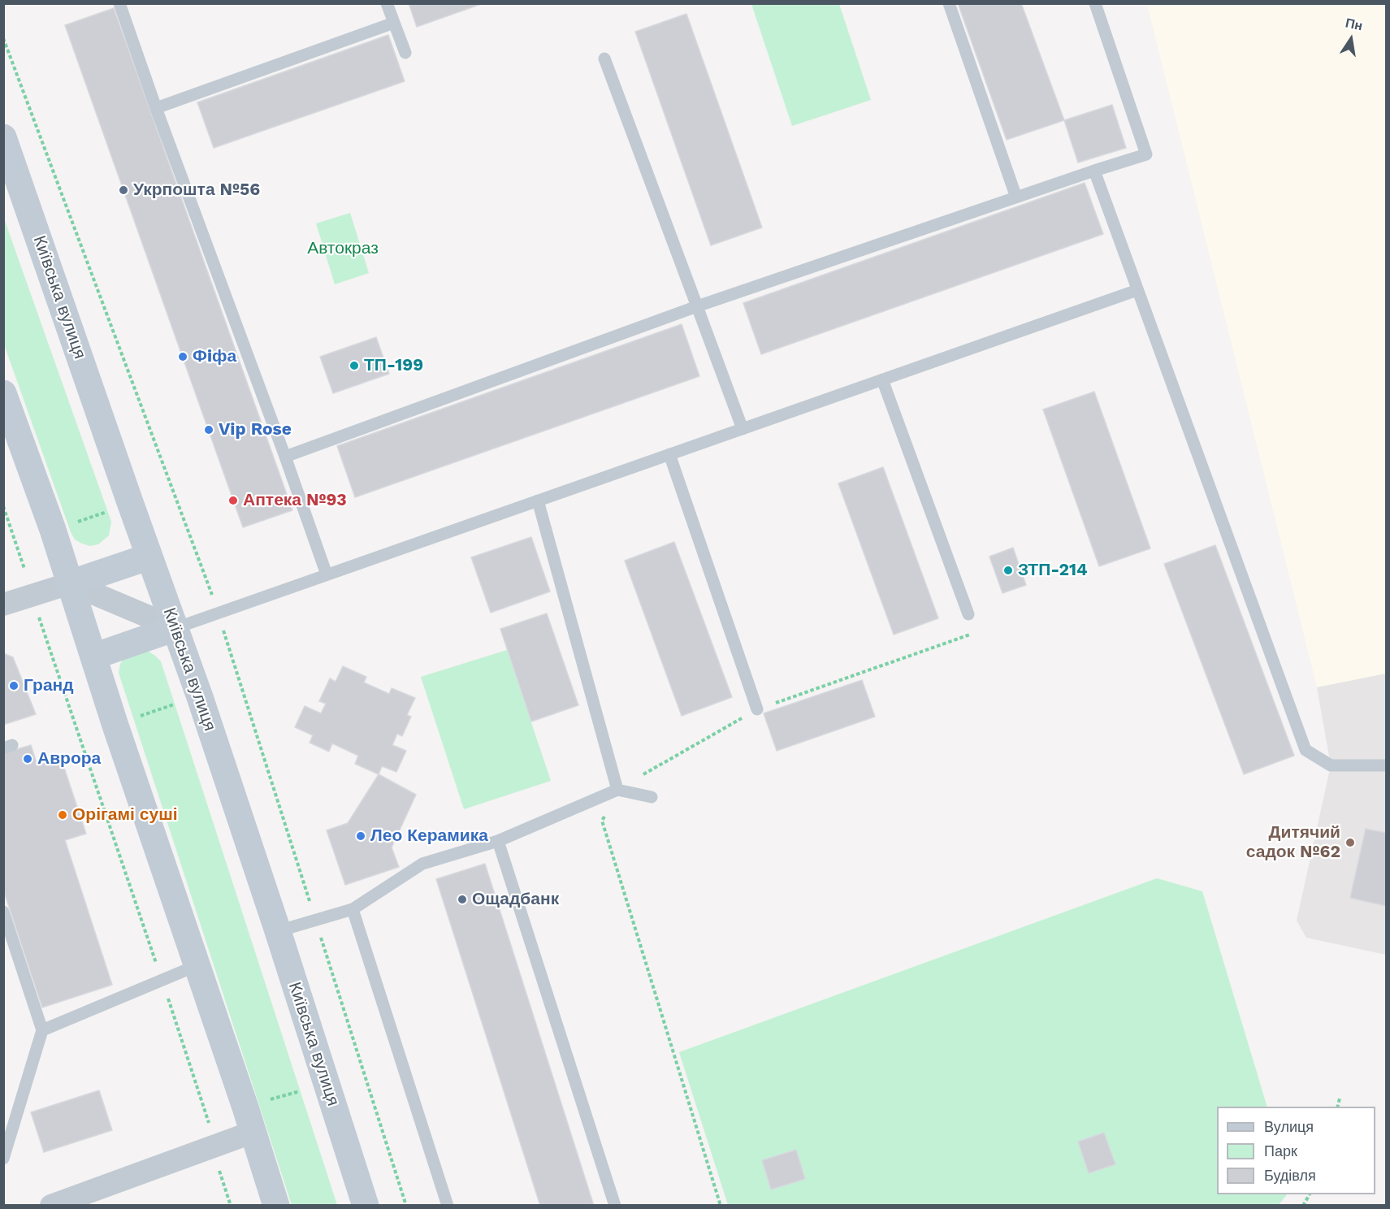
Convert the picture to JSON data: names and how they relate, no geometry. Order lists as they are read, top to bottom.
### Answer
{
  "streets": {
    "main road": ["Київська вулиця"]
  },
  "parks": ["Автокраз"],
  "places": [
    "Укрпошта №56",
    "Фiфа",
    "ТП-199",
    "Vip Rose",
    "Аптека №93",
    "ЗТП-214",
    "Гранд",
    "Аврора",
    "Орігамі суші",
    "Лео Керамика",
    "Дитячий садок №62",
    "Ощадбанк"
  ],
  "legend": ["Вулиця", "Парк", "Будівля"],
  "north": "top"
}
